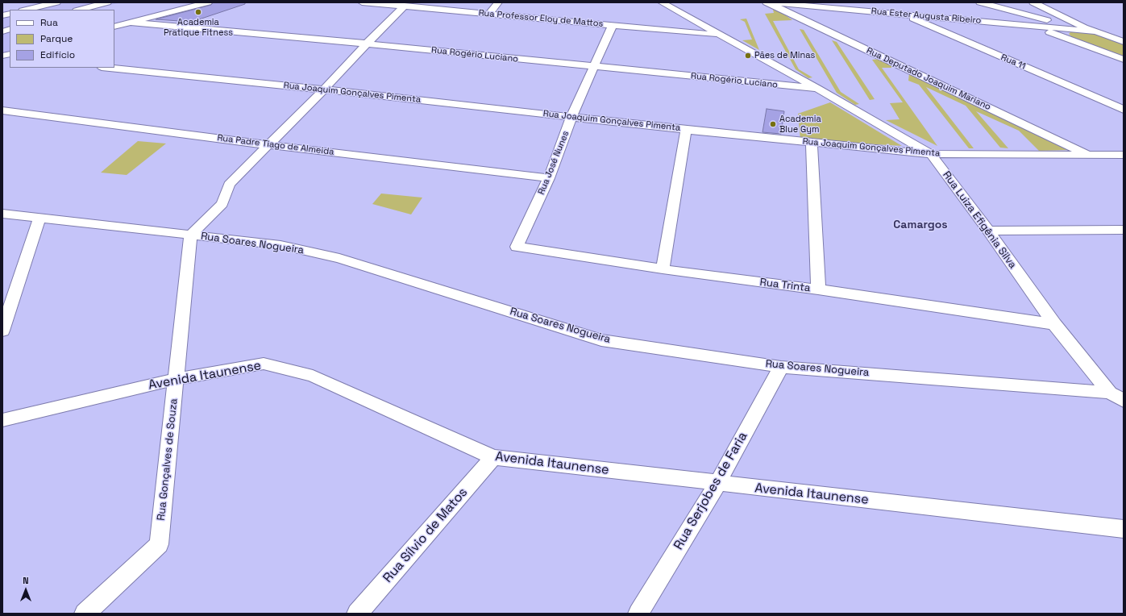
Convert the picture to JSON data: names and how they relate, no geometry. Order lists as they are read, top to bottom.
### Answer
{
  "streets": {
    "street": [
      "Rua Ester Augusta Ribeiro",
      "Rua Professor Eloy de Mattos",
      "Rua Rogério Luciano",
      "Rua 11",
      "Rua Deputado Joaquim Mariano",
      "Rua Joaquim Gonçalves Pimenta",
      "Rua Padre Tiago de Almeida",
      "Rua José Nunes",
      "Rua Luiza Efigênia Silva",
      "Rua Soares Nogueira",
      "Rua Trinta",
      "Avenida Itaunense",
      "Rua Gonçalves de Souza",
      "Rua Serjobes de Faria",
      "Rua Sílvio de Matos"
    ]
  },
  "crossings": [
    ["Rua Ester Augusta Ribeiro", "Rua 11"],
    ["Rua Ester Augusta Ribeiro", "Rua Deputado Joaquim Mariano"],
    ["Rua Professor Eloy de Mattos", "Rua José Nunes"],
    ["Rua Professor Eloy de Mattos", "Rua Luiza Efigênia Silva"],
    ["Rua Rogério Luciano", "Rua José Nunes"],
    ["Rua Rogério Luciano", "Rua Luiza Efigênia Silva"],
    ["Rua Deputado Joaquim Mariano", "Rua Joaquim Gonçalves Pimenta"],
    ["Rua Joaquim Gonçalves Pimenta", "Rua José Nunes"],
    ["Rua Joaquim Gonçalves Pimenta", "Rua Luiza Efigênia Silva"],
    ["Rua Padre Tiago de Almeida", "Rua José Nunes"],
    ["Rua José Nunes", "Rua Trinta"],
    ["Rua Luiza Efigênia Silva", "Rua Soares Nogueira"],
    ["Rua Luiza Efigênia Silva", "Rua Trinta"],
    ["Rua Soares Nogueira", "Rua Gonçalves de Souza"],
    ["Rua Soares Nogueira", "Rua Serjobes de Faria"],
    ["Avenida Itaunense", "Rua Gonçalves de Souza"],
    ["Avenida Itaunense", "Rua Serjobes de Faria"],
    ["Avenida Itaunense", "Rua Sílvio de Matos"]
  ],
  "districts": ["Camargos"],
  "places": ["Academia Pratique Fitness", "Pães de Minas", "Academia Blue Gym"],
  "legend": ["Rua", "Parque", "Edifício"],
  "north": "top"
}
